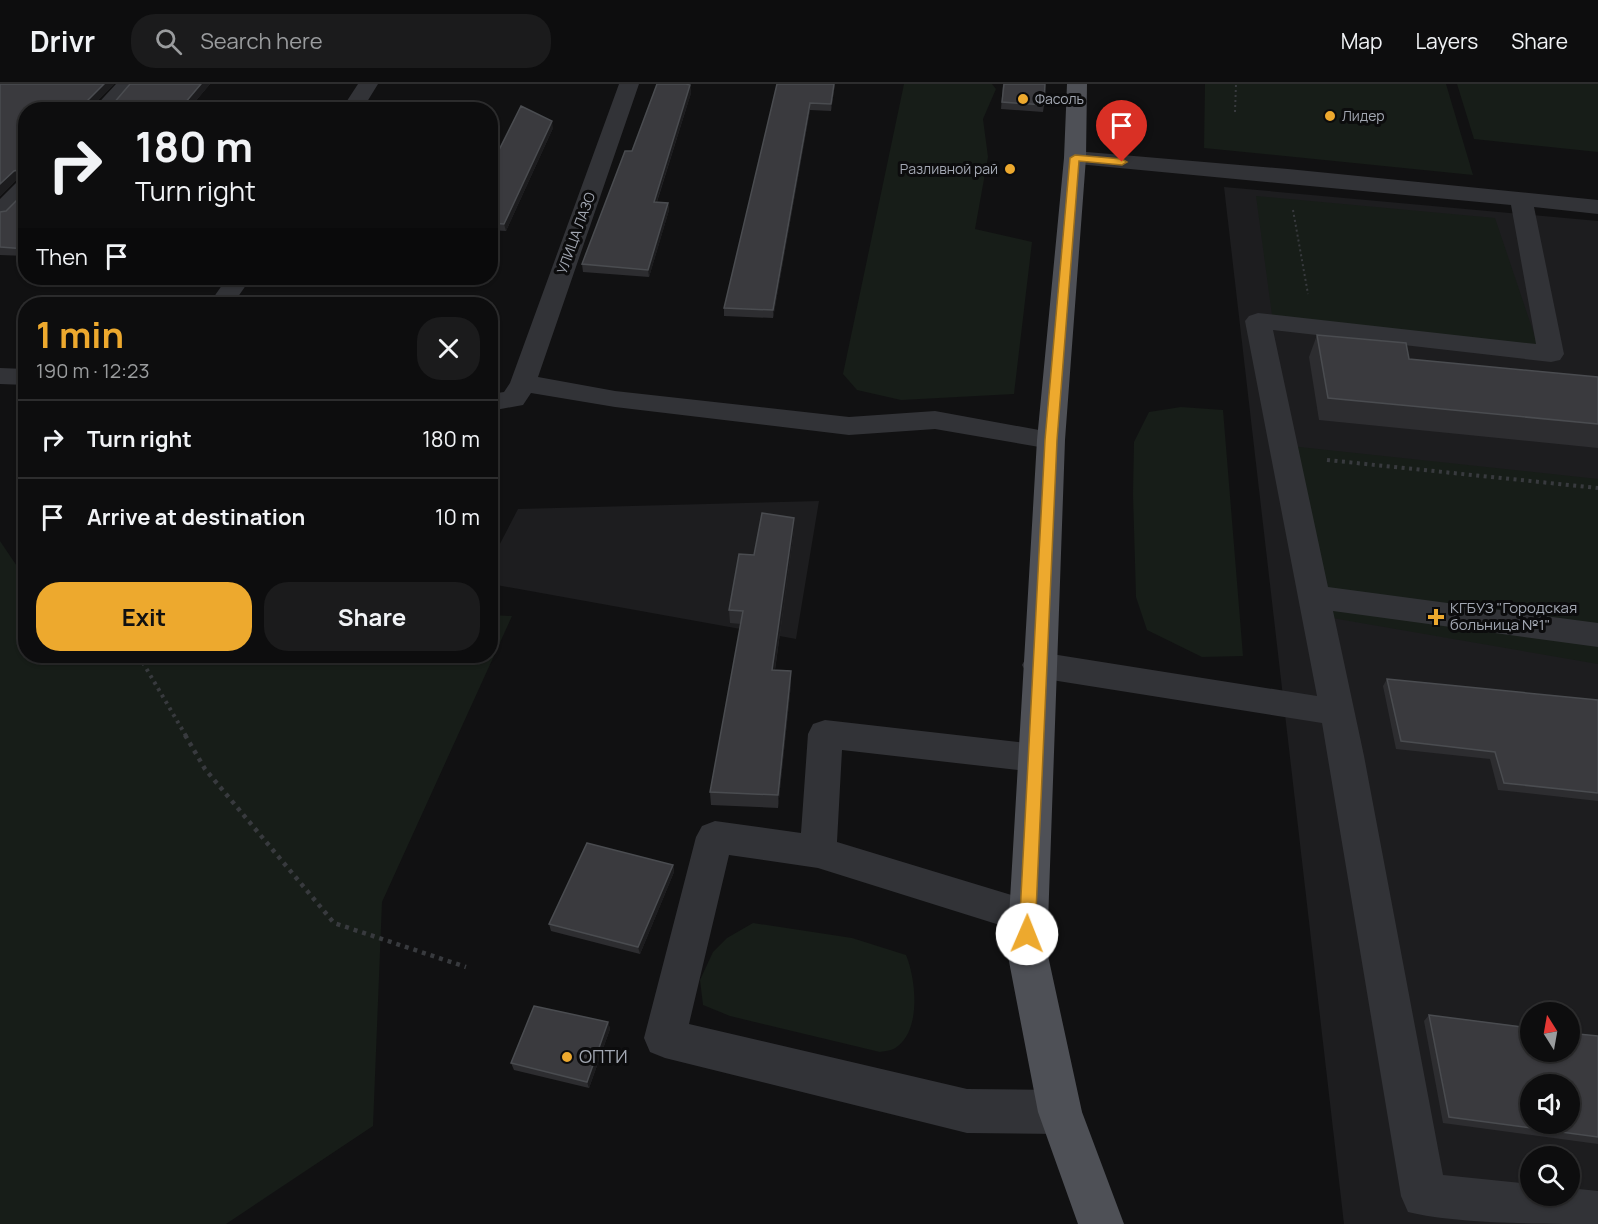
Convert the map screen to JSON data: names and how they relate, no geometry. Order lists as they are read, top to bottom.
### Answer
{
  "streets": {
    "street": ["УЛИЦА ЛАЗО"]
  },
  "places": {
    "other": [
      "Фасоль",
      "Лидер",
      "Разливной рай",
      "ОПТИ"
    ],
    "health": ["КГБУЗ \"Городская больница №1\""]
  },
  "north": "top",
  "page": {
    "header": "Drivr",
    "search": "Search here",
    "nav": ["Map", "Layers", "Share"],
    "turn": ["180 m", "Turn right"],
    "then": "Then",
    "heading": ["1 min", "190 m · 12:23"],
    "list": [
      {
        "name": "Turn right",
        "value": "180 m"
      },
      {
        "name": "Arrive at destination",
        "value": "10 m"
      }
    ],
    "buttons": ["Exit", "Share"]
  }
}
